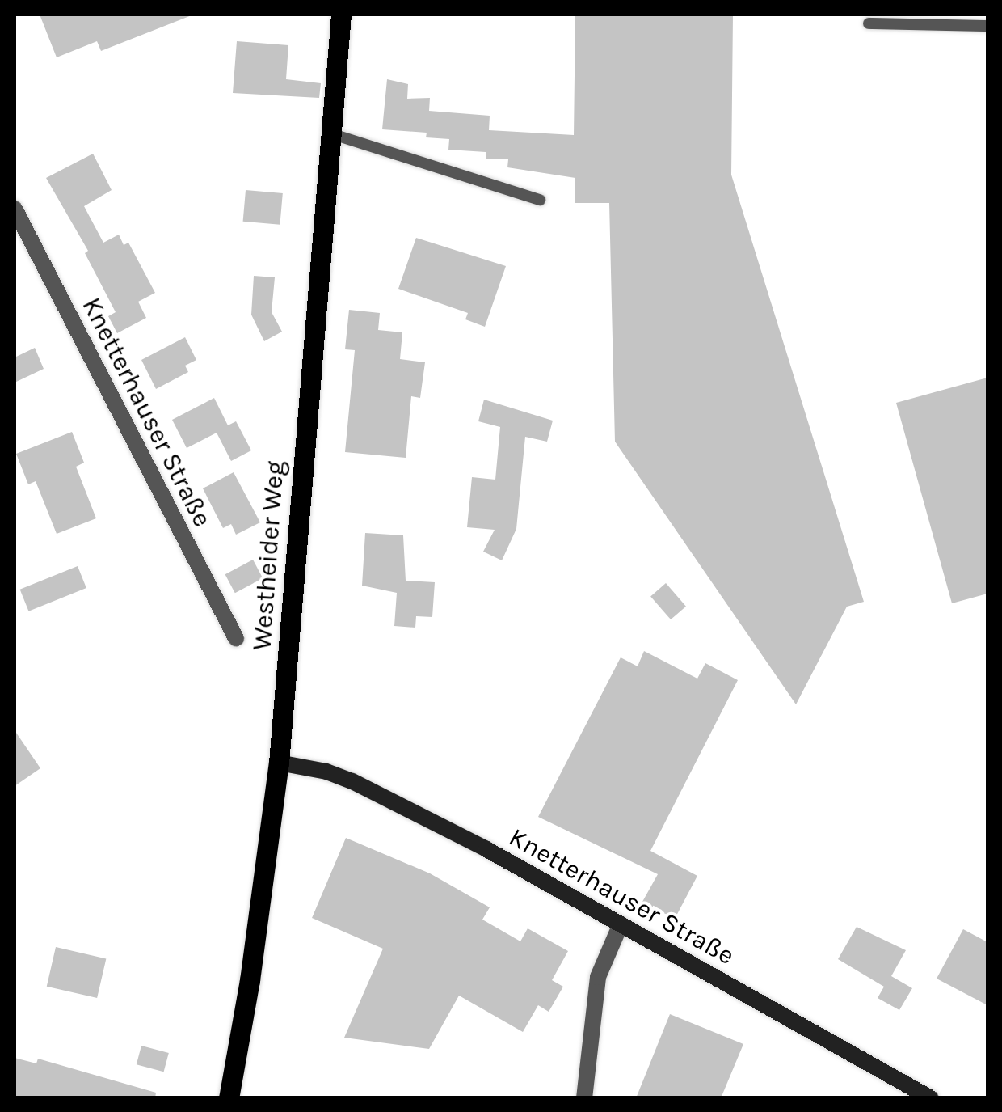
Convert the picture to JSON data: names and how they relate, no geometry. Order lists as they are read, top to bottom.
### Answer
{
  "streets": {
    "main road": ["Westheider Weg"],
    "street": ["Knetterhauser Straße"]
  },
  "crossings": [
    ["Knetterhauser Straße", "Westheider Weg"]
  ]
}
